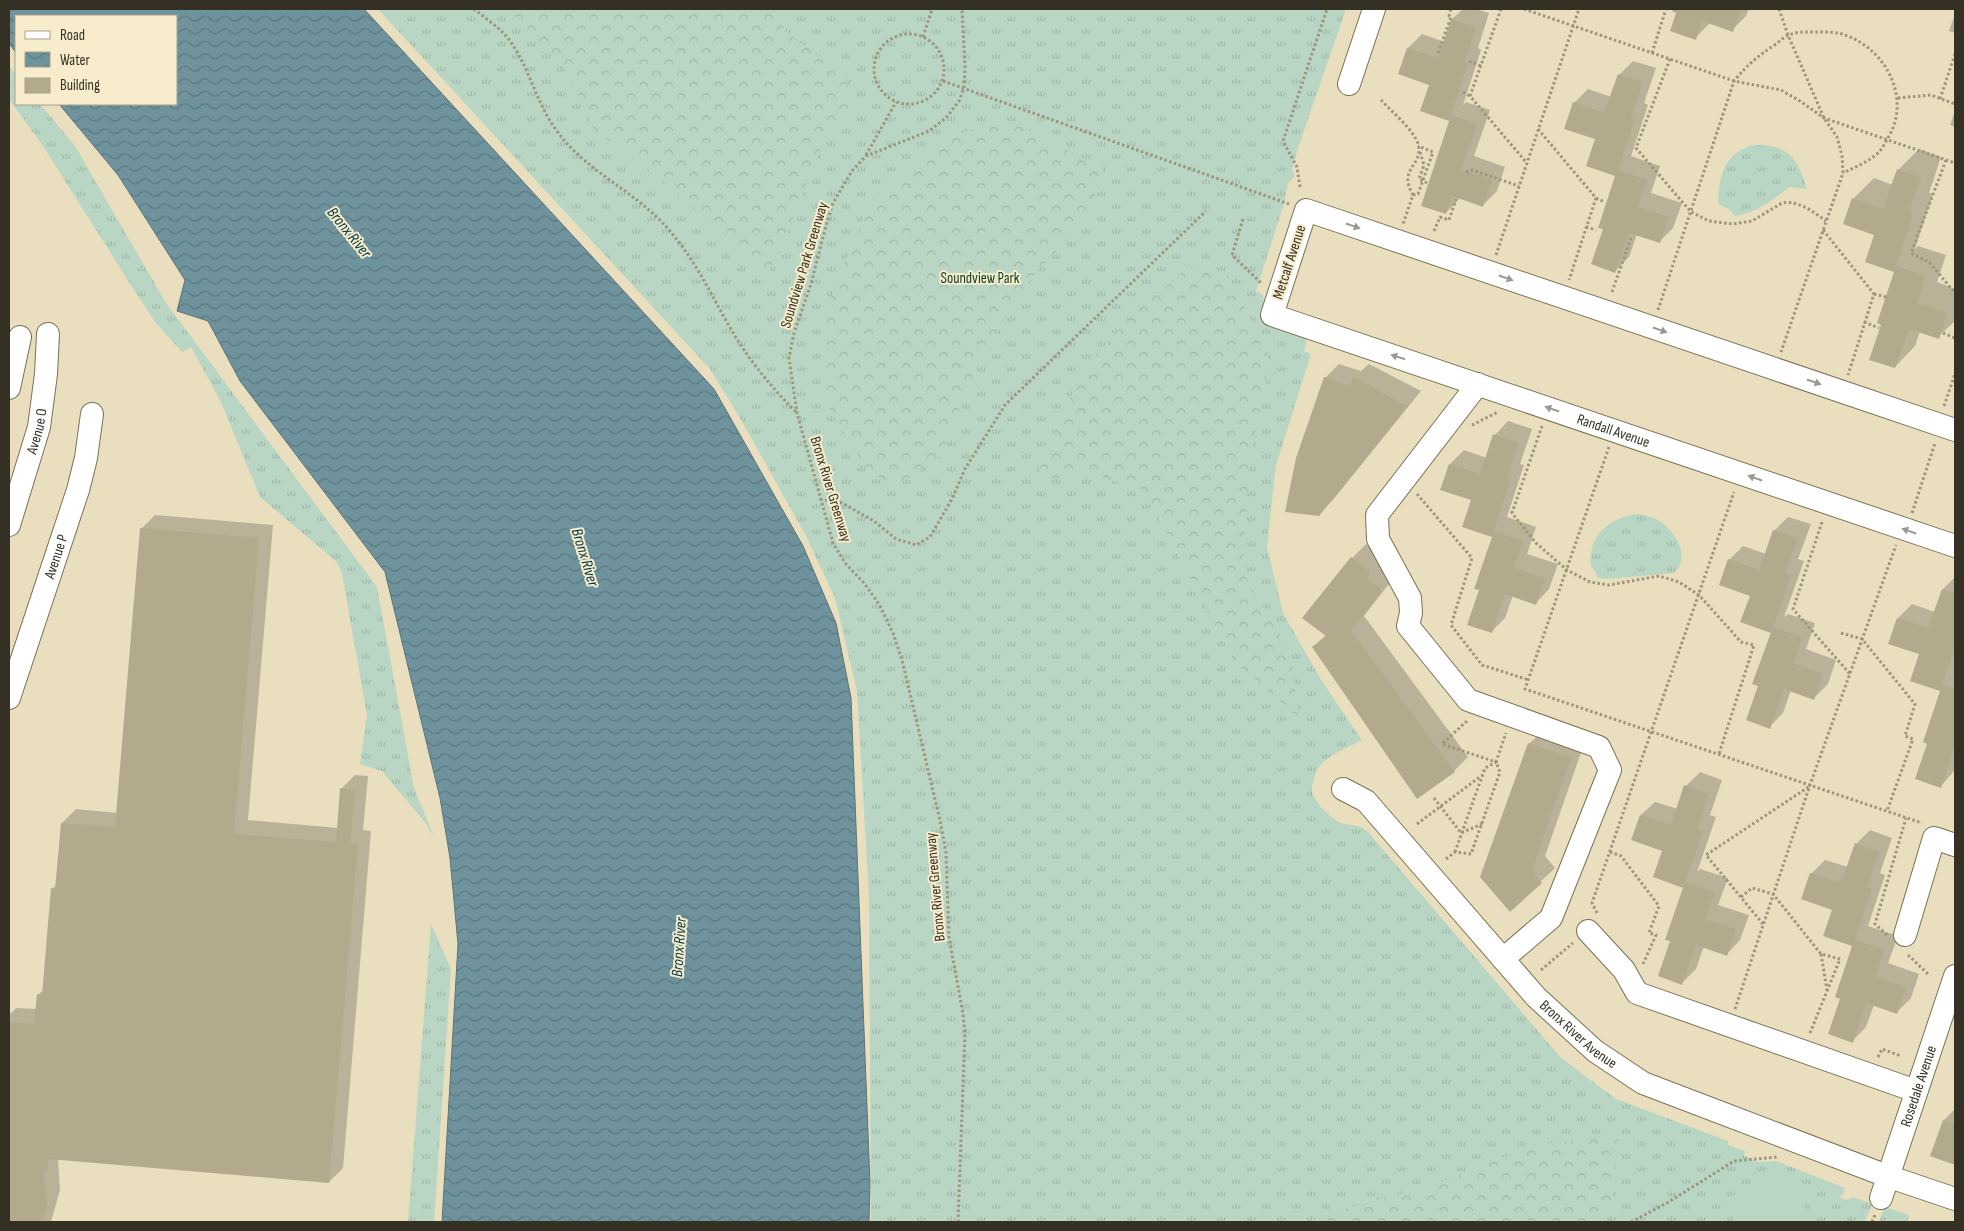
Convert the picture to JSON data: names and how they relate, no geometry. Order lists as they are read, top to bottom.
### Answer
{
  "streets": {
    "street": [
      "Metcalf Avenue",
      "Randall Avenue",
      "Avenue O",
      "Avenue P",
      "Bronx River Avenue",
      "Rosedale Avenue"
    ],
    "path": ["Soundview Park Greenway", "Bronx River Greenway"]
  },
  "crossings": [
    ["Metcalf Avenue", "Randall Avenue"],
    ["Soundview Park Greenway", "Bronx River Greenway"],
    ["Bronx River Avenue", "Rosedale Avenue"]
  ],
  "water": ["Bronx River"],
  "parks": ["Soundview Park"],
  "legend": ["Road", "Water", "Building"]
}
